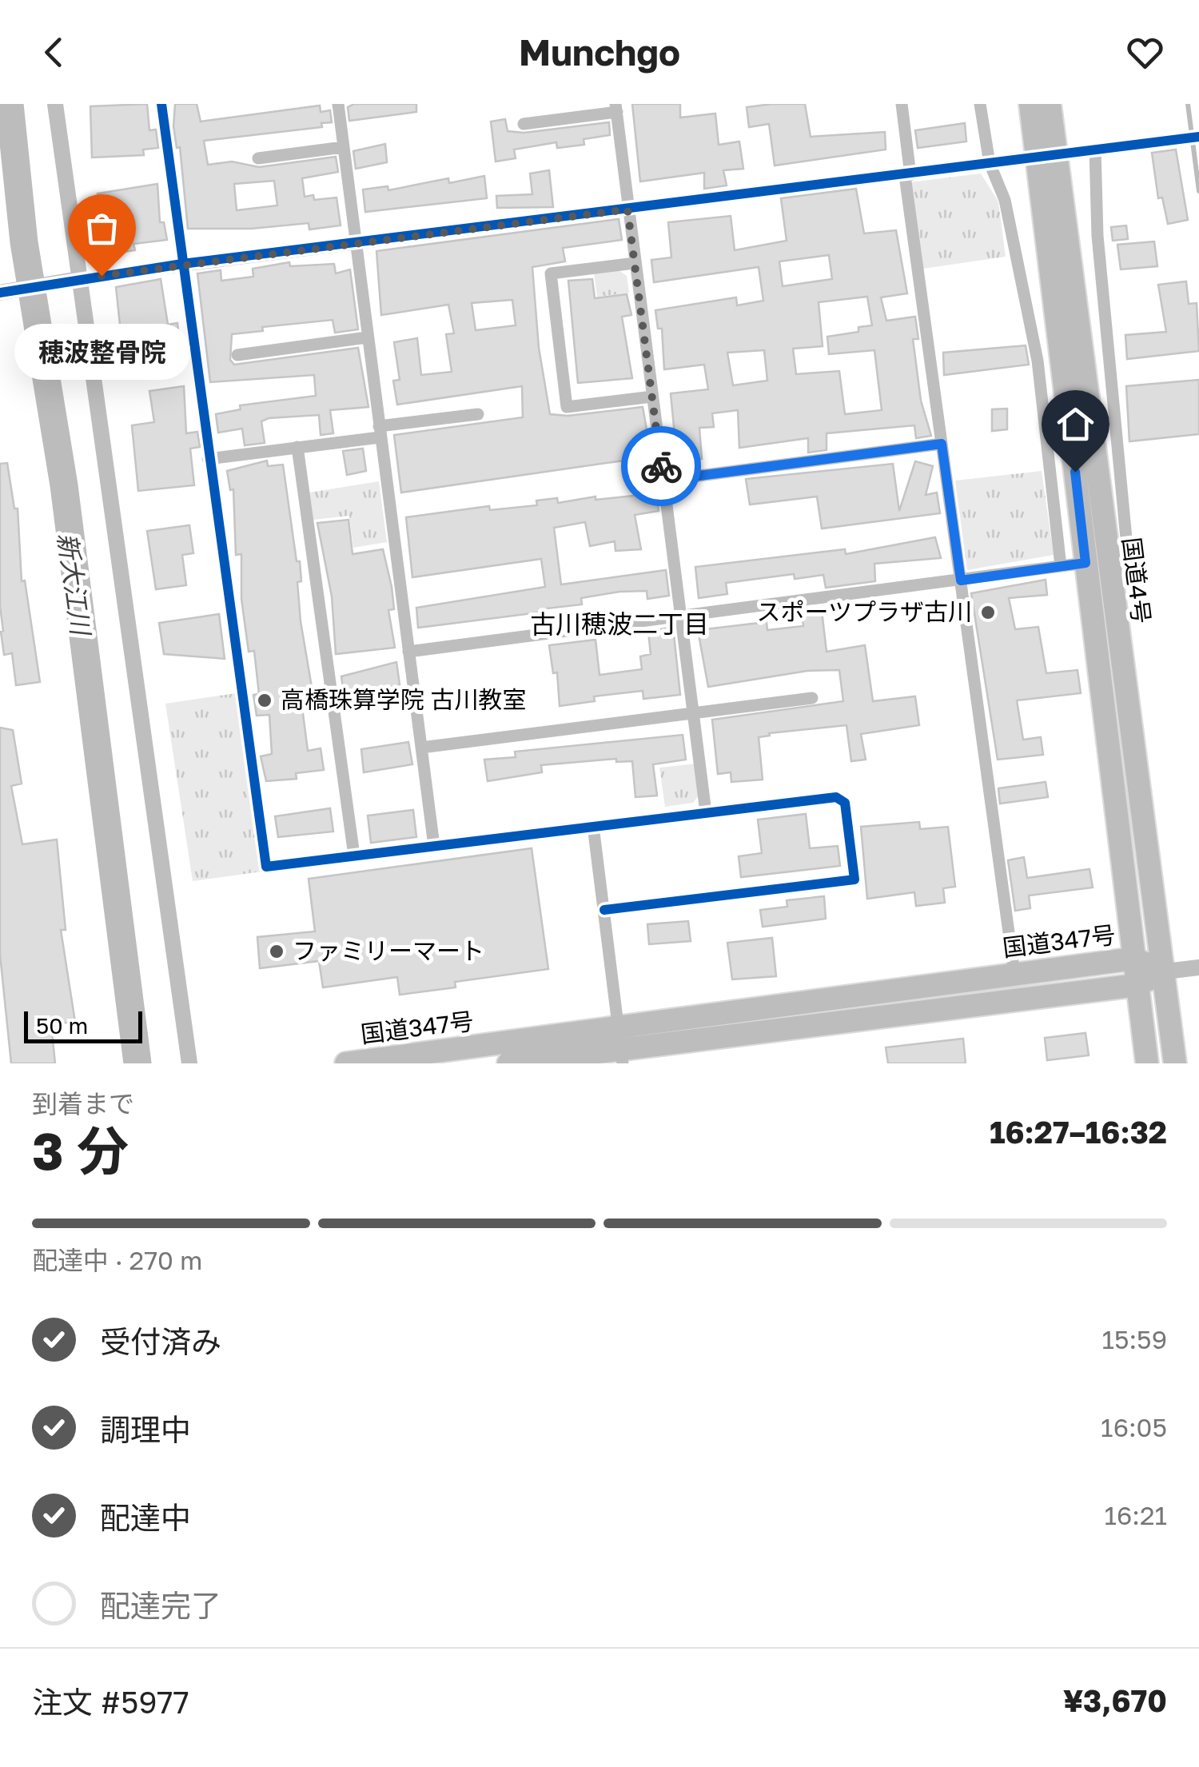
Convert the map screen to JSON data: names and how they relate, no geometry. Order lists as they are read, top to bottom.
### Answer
{
  "streets": {
    "highway": ["国道4号", "国道347号"]
  },
  "crossings": [
    ["国道4号", "国道347号"]
  ],
  "districts": ["古川穂波二丁目"],
  "water": ["新大江川"],
  "places": [
    "穂波整骨院",
    "スポーツプラザ古川",
    "高橋珠算学院 古川教室",
    "ファミリーマート"
  ],
  "scale_bar": "50 m",
  "page": {
    "header": "Munchgo",
    "bubble": "穂波整骨院",
    "scale": "50 m",
    "heading": ["3 分", "到着まで", "16:27–16:32"],
    "panel": ["注文 #5977", "¥3,670"],
    "bar": "配達中 · 270 m",
    "list": [
      ["受付済み", "15:59"],
      ["調理中", "16:05"],
      ["配達中", "16:21"],
      "配達完了"
    ]
  }
}
